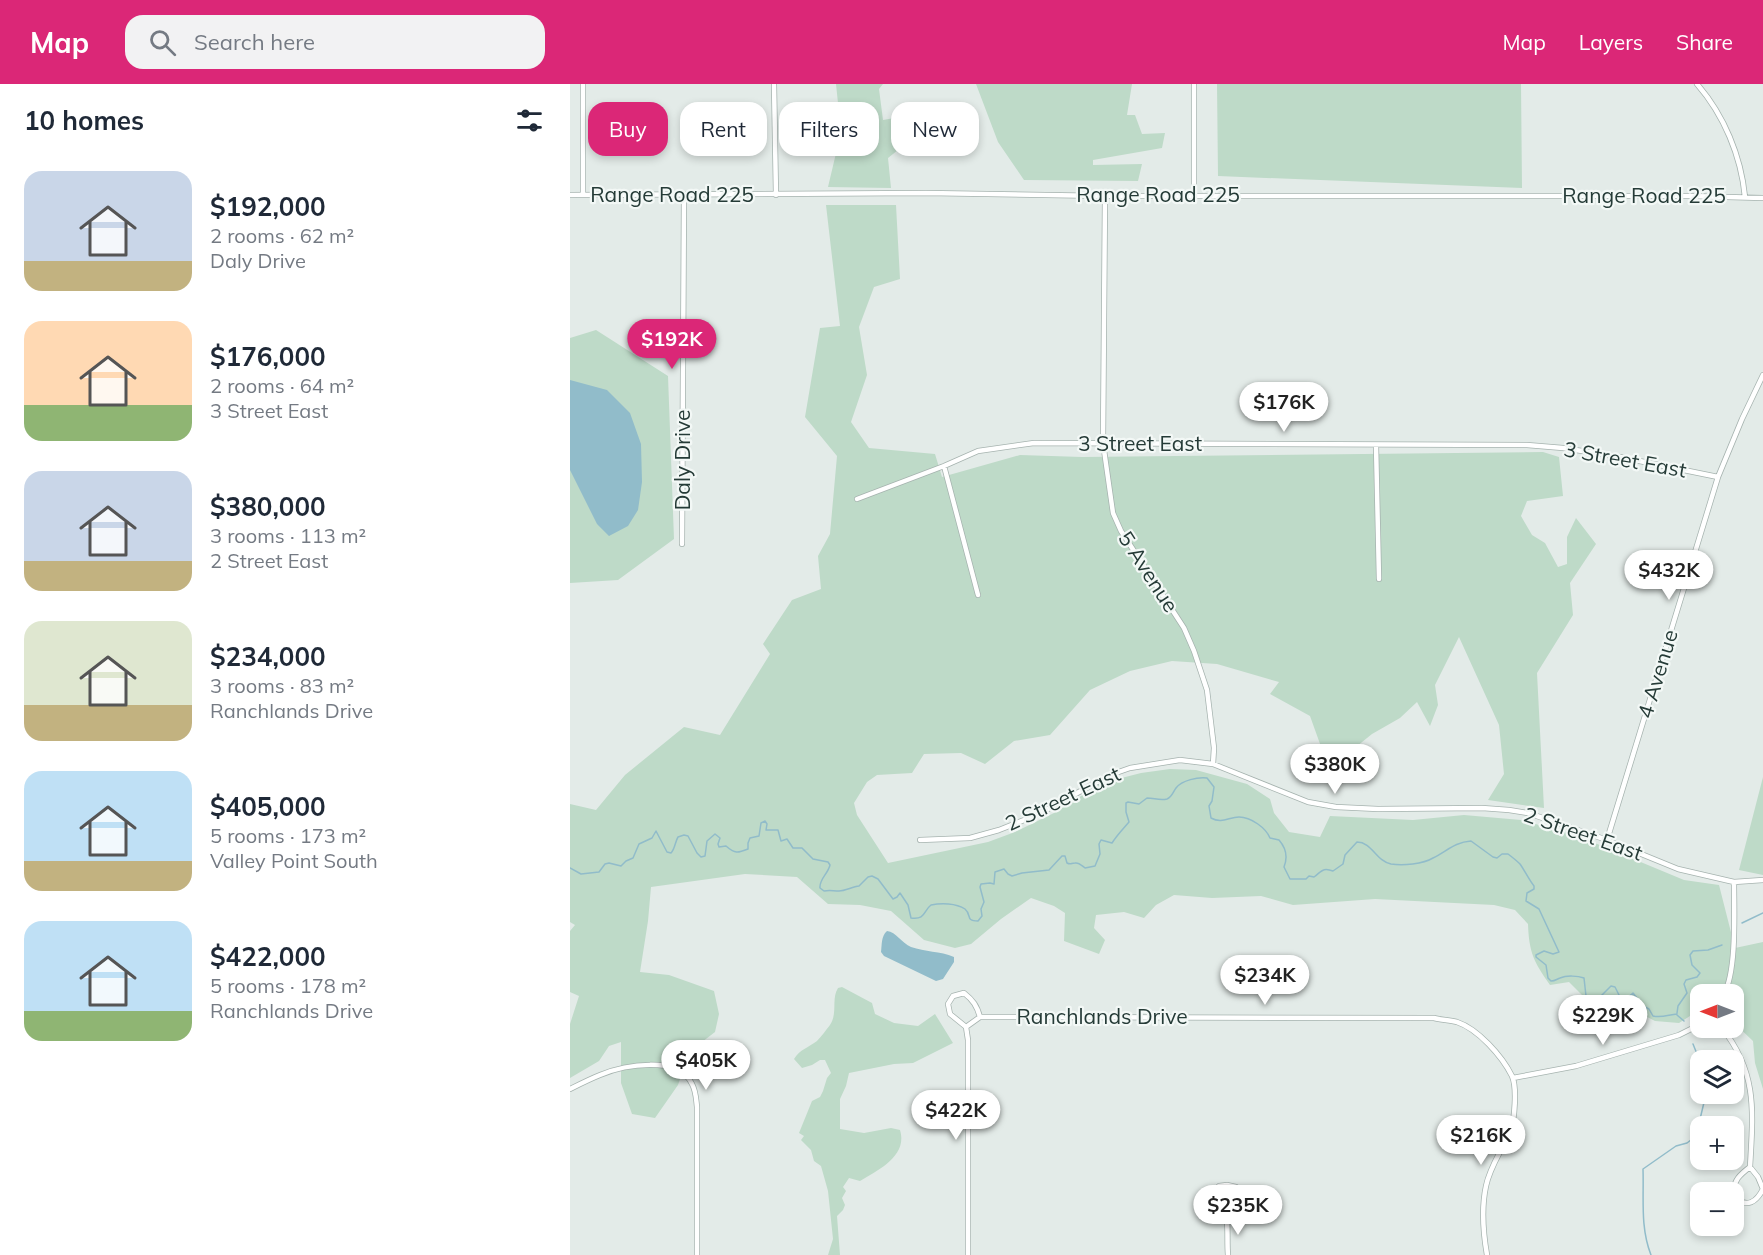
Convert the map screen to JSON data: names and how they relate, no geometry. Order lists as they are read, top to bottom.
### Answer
{
  "streets": {
    "street": [
      "Range Road 225",
      "3 Street East",
      "Daly Drive",
      "5 Avenue",
      "4 Avenue",
      "2 Street East",
      "Ranchlands Drive"
    ]
  },
  "crossings": [
    ["Range Road 225", "Daly Drive"],
    ["Range Road 225", "5 Avenue"],
    ["3 Street East", "5 Avenue"],
    ["3 Street East", "4 Avenue"],
    ["5 Avenue", "2 Street East"],
    ["4 Avenue", "2 Street East"]
  ],
  "north": "left",
  "page": {
    "header": "Map",
    "search": "Search here",
    "nav": ["Map", "Layers", "Share"],
    "heading": "10 homes",
    "chip": [
      "Buy",
      "Rent",
      "Filters",
      "New"
    ],
    "list": [
      {
        "name": "$192,000",
        "note": "2 rooms · 62 m² · Daly Drive"
      },
      {
        "name": "$176,000",
        "note": "2 rooms · 64 m² · 3 Street East"
      },
      {
        "name": "$380,000",
        "note": "3 rooms · 113 m² · 2 Street East"
      },
      {
        "name": "$234,000",
        "note": "3 rooms · 83 m² · Ranchlands Drive"
      },
      {
        "name": "$405,000",
        "note": "5 rooms · 173 m² · Valley Point South"
      },
      {
        "name": "$422,000",
        "note": "5 rooms · 178 m² · Ranchlands Drive"
      }
    ],
    "price": [
      "$192K",
      "$176K",
      "$432K",
      "$380K",
      "$234K",
      "$229K",
      "$405K",
      "$422K",
      "$216K",
      "$235K"
    ],
    "map_buttons": ["+", "−"]
  }
}
